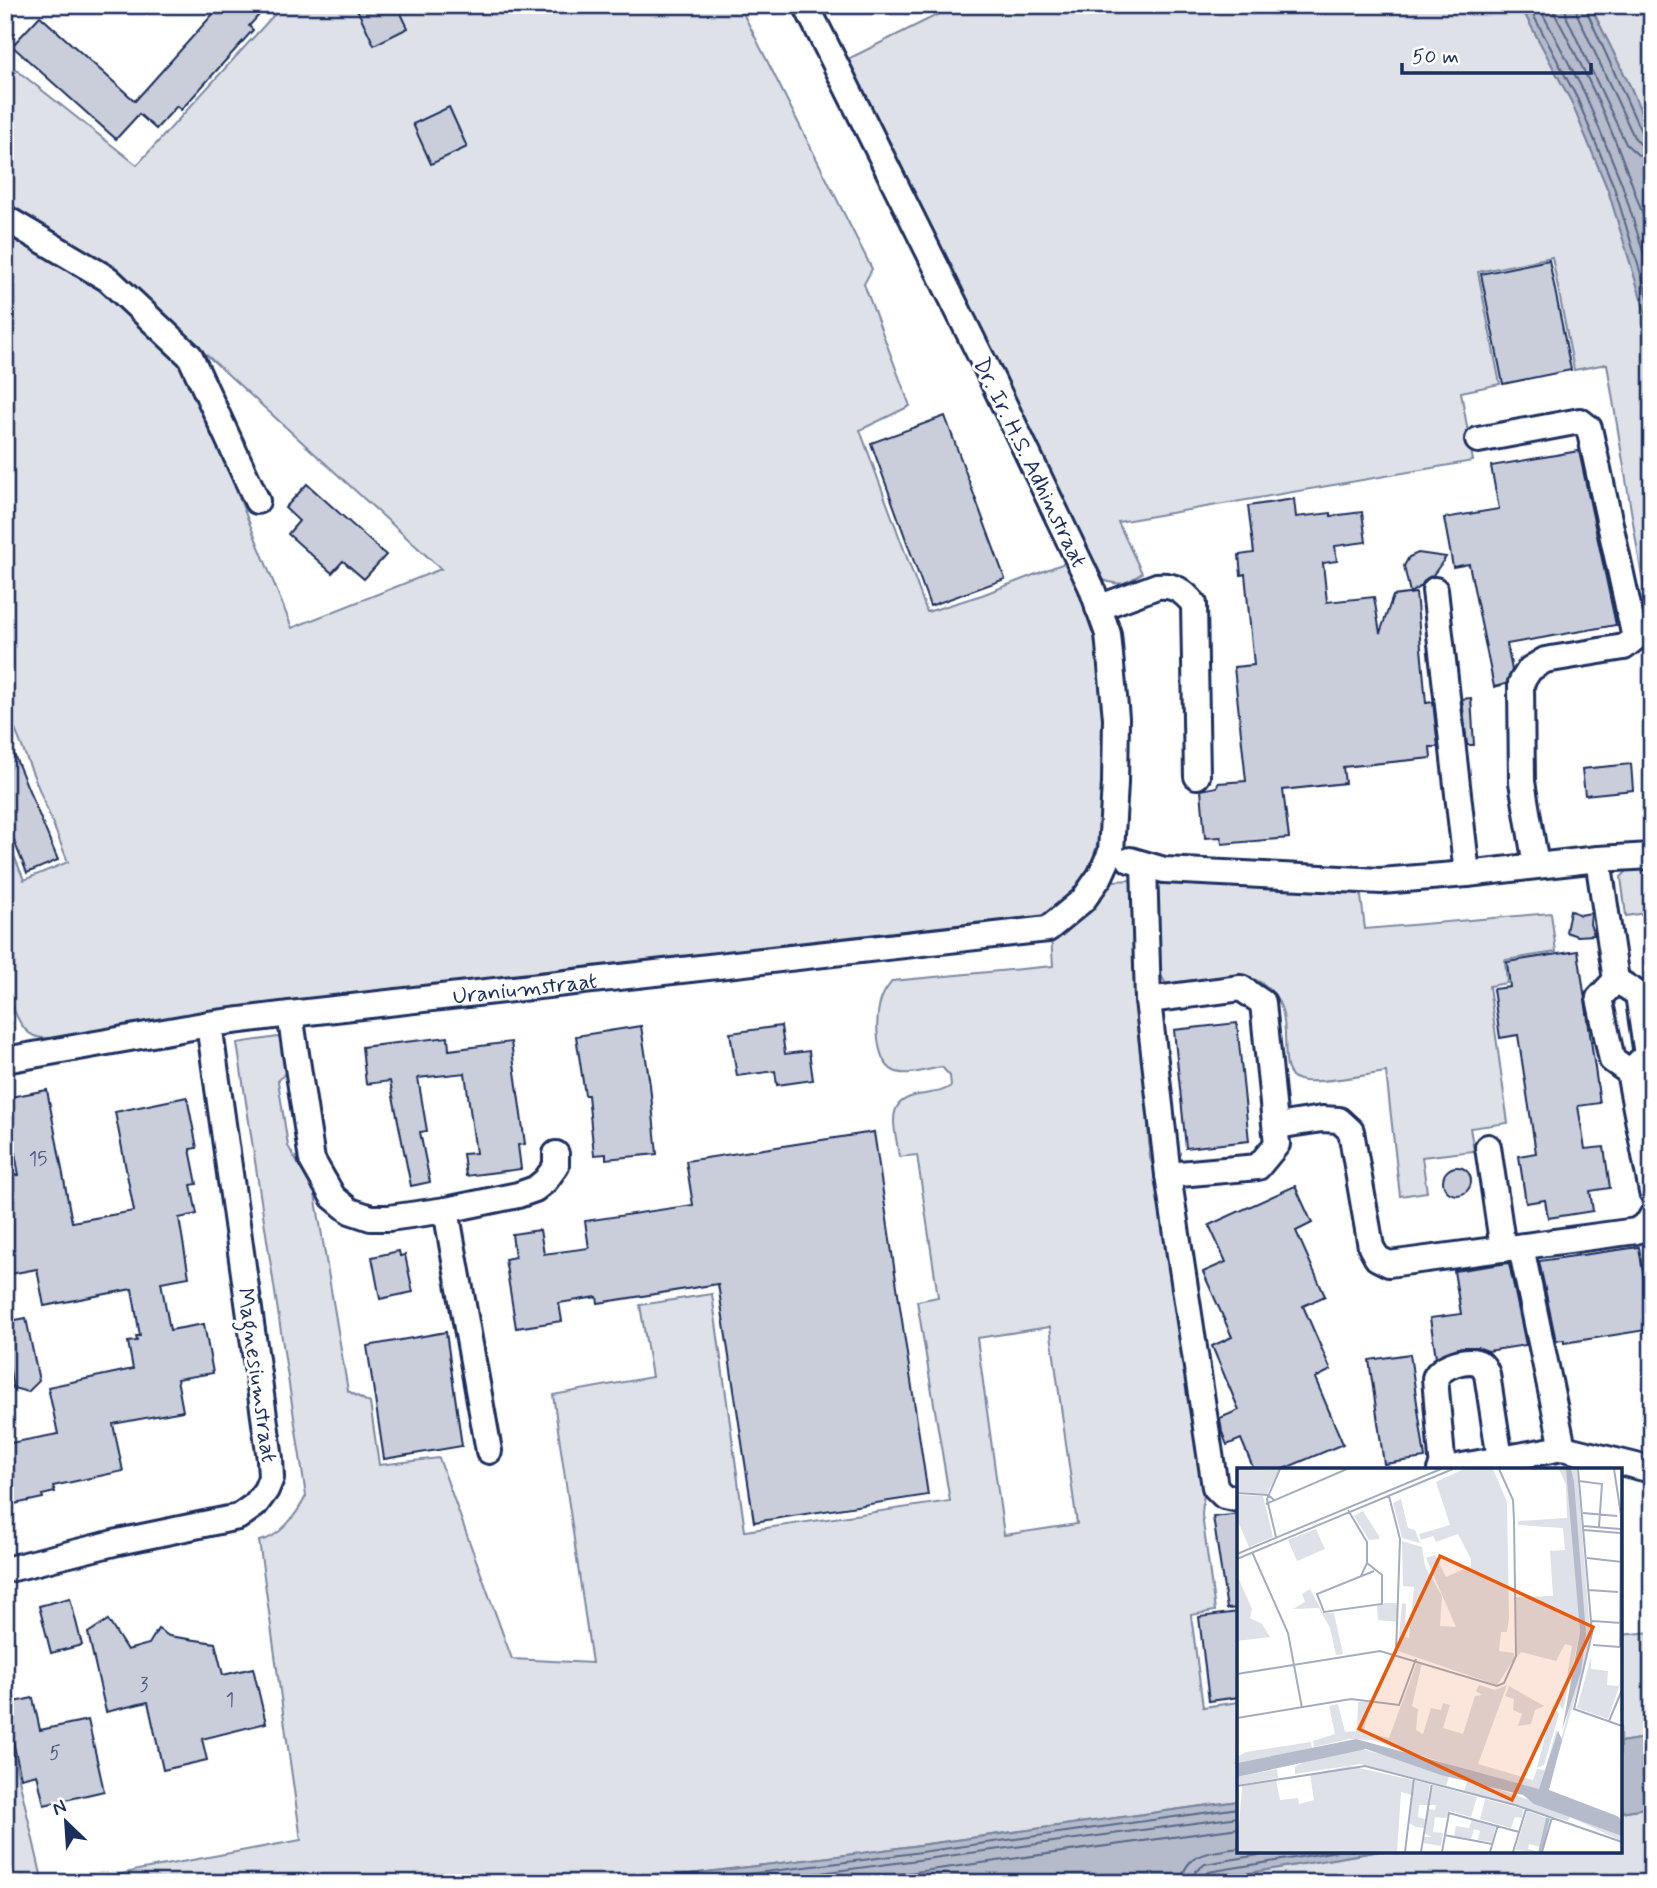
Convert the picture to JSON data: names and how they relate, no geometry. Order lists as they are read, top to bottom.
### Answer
{
  "streets": {
    "street": ["Dr. Ir. H.S. Adhinstraat", "Uraniumstraat", "Magnesiumstraat"]
  },
  "crossings": [
    ["Dr. Ir. H.S. Adhinstraat", "Uraniumstraat"],
    ["Uraniumstraat", "Magnesiumstraat"]
  ],
  "house_numbers": [
    "15",
    "3",
    "1",
    "5"
  ],
  "scale_bar": "50 m",
  "north": "top left"
}
